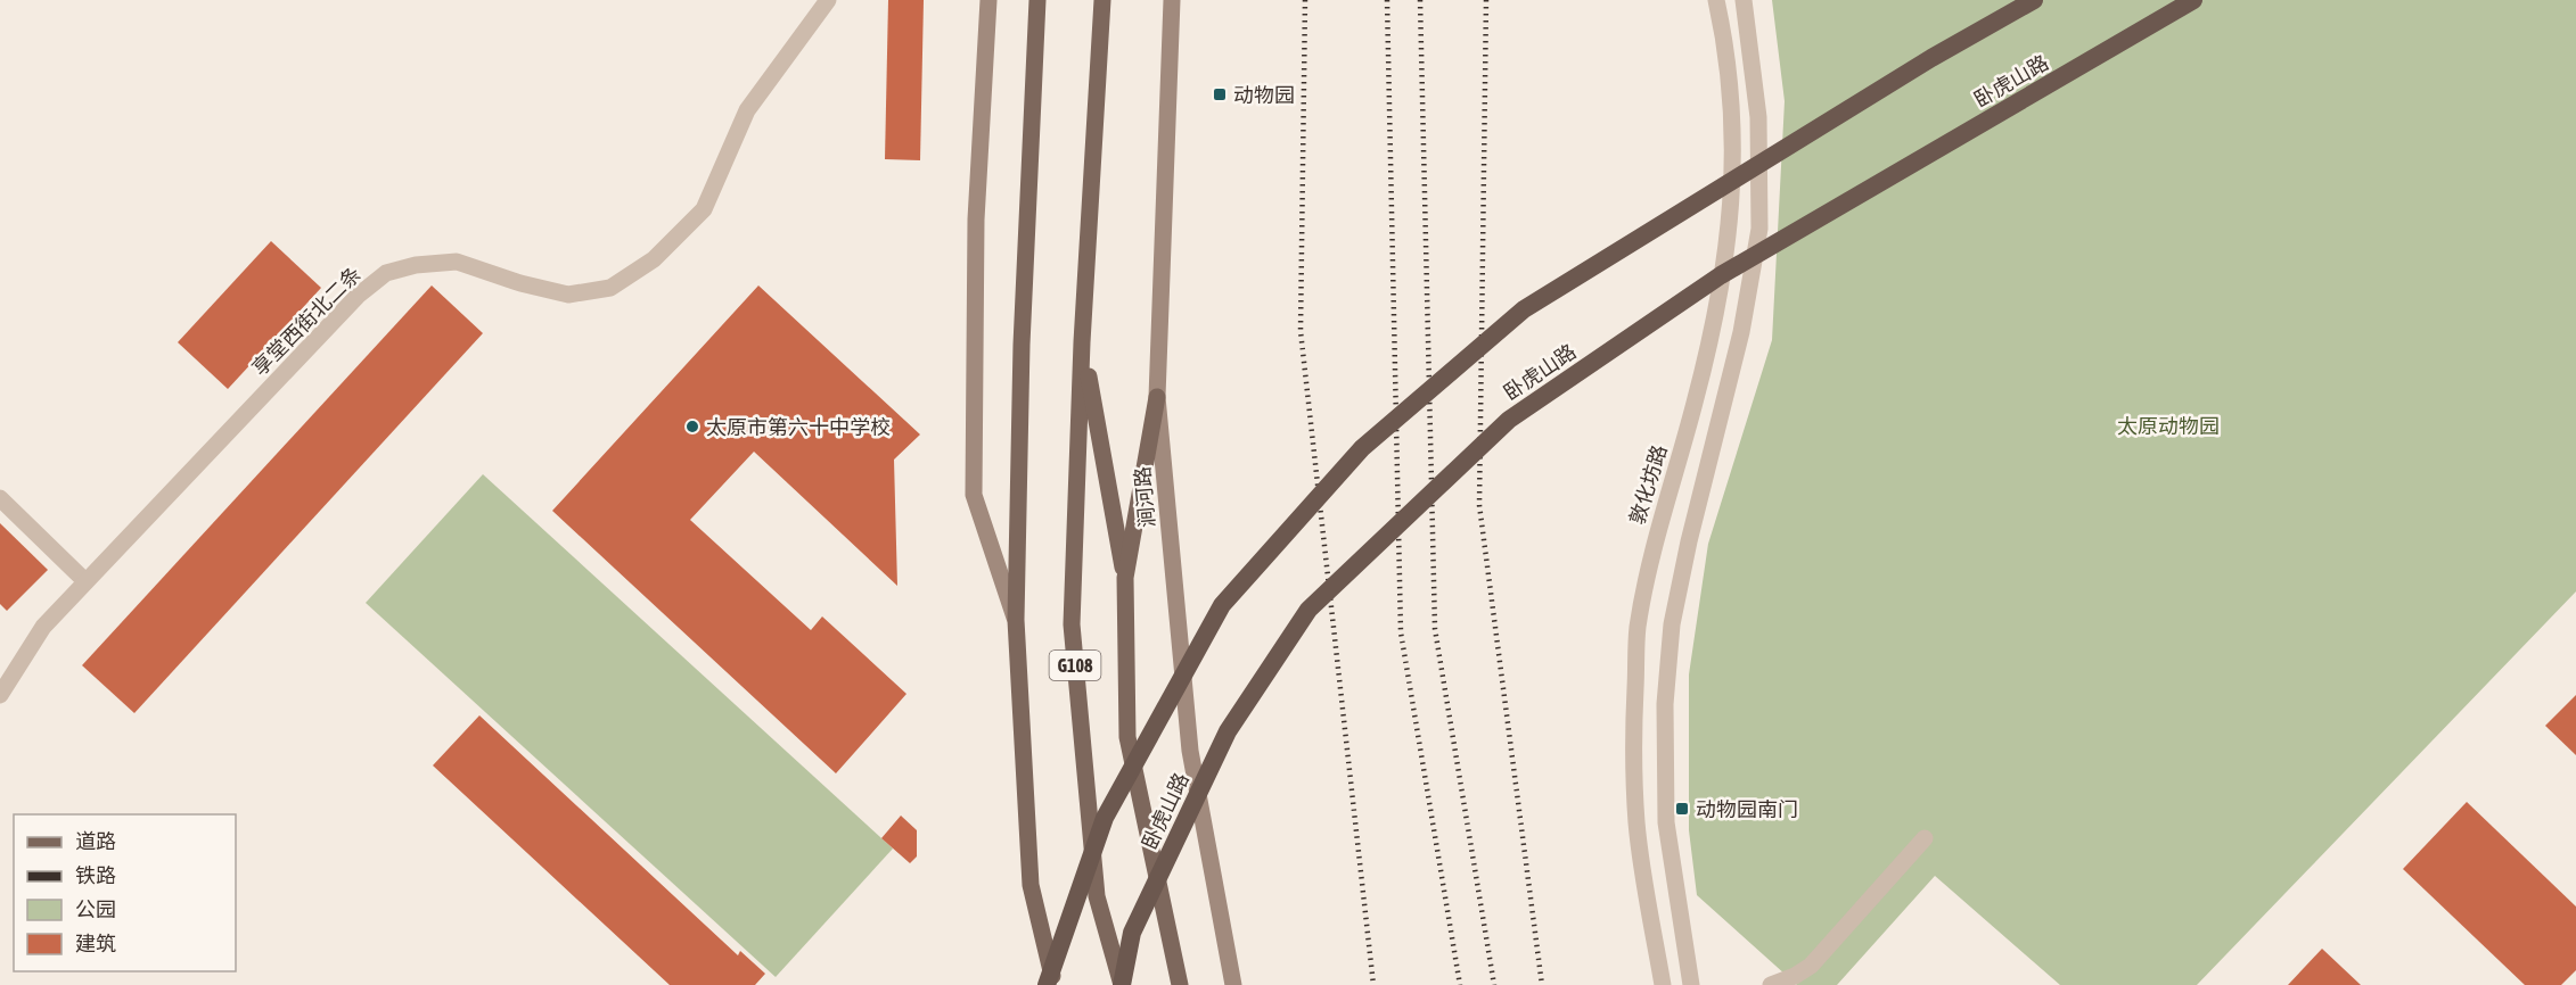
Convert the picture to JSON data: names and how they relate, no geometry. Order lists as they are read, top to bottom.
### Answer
{
  "streets": {
    "highway": ["卧虎山路"],
    "main road": ["涧河路", "G108"],
    "street": ["享堂西街北二条", "敦化坊路"]
  },
  "crossings": [
    ["卧虎山路", "G108"]
  ],
  "parks": ["太原动物园"],
  "places": {
    "transit": ["动物园", "动物园南门"],
    "other": ["太原市第六十中学校"]
  },
  "legend": [
    "道路",
    "铁路",
    "公园",
    "建筑"
  ]
}
